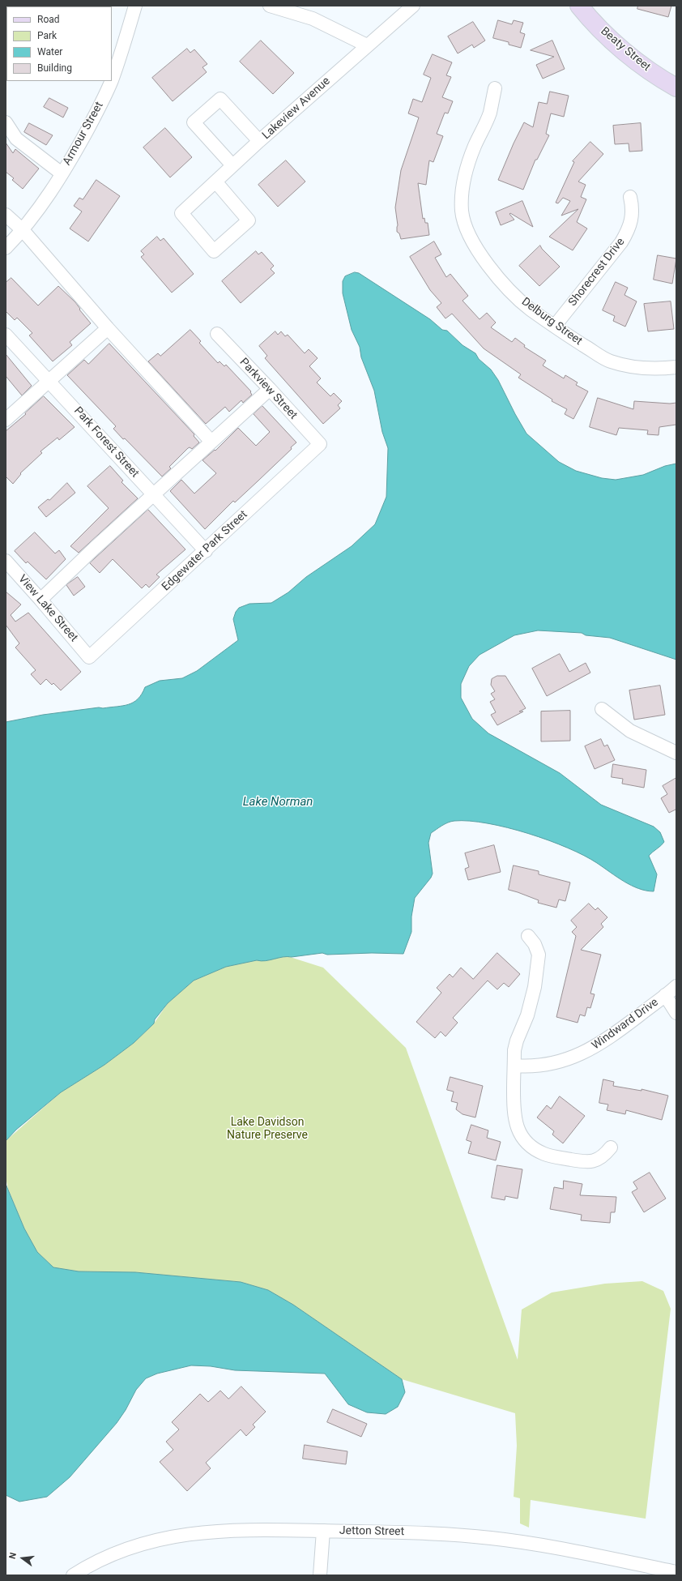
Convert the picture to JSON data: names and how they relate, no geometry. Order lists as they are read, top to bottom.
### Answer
{
  "streets": {
    "street": [
      "Beaty Street",
      "Lakeview Avenue",
      "Armour Street",
      "Shorecrest Drive",
      "Delburg Street",
      "Parkview Street",
      "Park Forest Street",
      "Edgewater Park Street",
      "View Lake Street",
      "Windward Drive",
      "Jetton Street"
    ]
  },
  "crossings": [
    ["Shorecrest Drive", "Delburg Street"],
    ["Parkview Street", "Edgewater Park Street"],
    ["Park Forest Street", "Edgewater Park Street"],
    ["Edgewater Park Street", "View Lake Street"]
  ],
  "water": ["Lake Norman"],
  "parks": ["Lake Davidson Nature Preserve"],
  "legend": [
    "Road",
    "Park",
    "Water",
    "Building"
  ],
  "north": "left"
}
